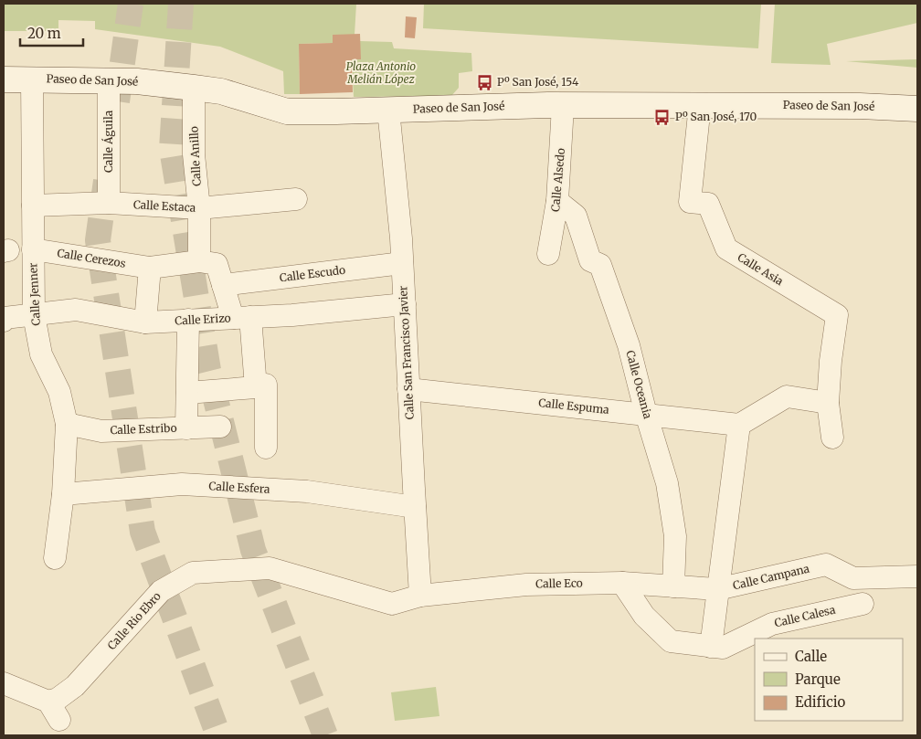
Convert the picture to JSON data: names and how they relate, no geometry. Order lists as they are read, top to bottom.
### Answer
{
  "streets": {
    "street": [
      "Paseo de San José",
      "Calle Águila",
      "Calle Anillo",
      "Calle Alsedo",
      "Calle Estaca",
      "Calle Cerezos",
      "Calle Asia",
      "Calle Escudo",
      "Calle Jenner",
      "Calle Erizo",
      "Calle San Francisco Javier",
      "Calle Oceania",
      "Calle Espuma",
      "Calle Estribo",
      "Calle Esfera",
      "Calle Campana",
      "Calle Eco",
      "Calle Calesa",
      "Calle Rio Ebro"
    ]
  },
  "crossings": [
    ["Paseo de San José", "Calle Águila"],
    ["Paseo de San José", "Calle Anillo"],
    ["Paseo de San José", "Calle Alsedo"],
    ["Paseo de San José", "Calle Asia"],
    ["Paseo de San José", "Calle Jenner"],
    ["Paseo de San José", "Calle San Francisco Javier"],
    ["Calle Águila", "Calle Estaca"],
    ["Calle Anillo", "Calle Estaca"],
    ["Calle Anillo", "Calle Cerezos"],
    ["Calle Alsedo", "Calle Oceania"],
    ["Calle Estaca", "Calle Jenner"],
    ["Calle Cerezos", "Calle Jenner"],
    ["Calle Escudo", "Calle San Francisco Javier"],
    ["Calle Jenner", "Calle Erizo"],
    ["Calle Jenner", "Calle Estribo"],
    ["Calle Jenner", "Calle Esfera"],
    ["Calle Erizo", "Calle San Francisco Javier"],
    ["Calle San Francisco Javier", "Calle Espuma"],
    ["Calle San Francisco Javier", "Calle Esfera"],
    ["Calle San Francisco Javier", "Calle Eco"],
    ["Calle San Francisco Javier", "Calle Rio Ebro"],
    ["Calle Oceania", "Calle Espuma"],
    ["Calle Oceania", "Calle Campana"],
    ["Calle Campana", "Calle Eco"],
    ["Calle Campana", "Calle Calesa"],
    ["Calle Eco", "Calle Calesa"],
    ["Calle Eco", "Calle Rio Ebro"]
  ],
  "parks": ["Plaza Antonio Melián López"],
  "places": {
    "bus stop": ["Pº San José, 154", "Pº San José, 170"]
  },
  "legend": ["Calle", "Parque", "Edificio"],
  "scale_bar": "20 m"
}
